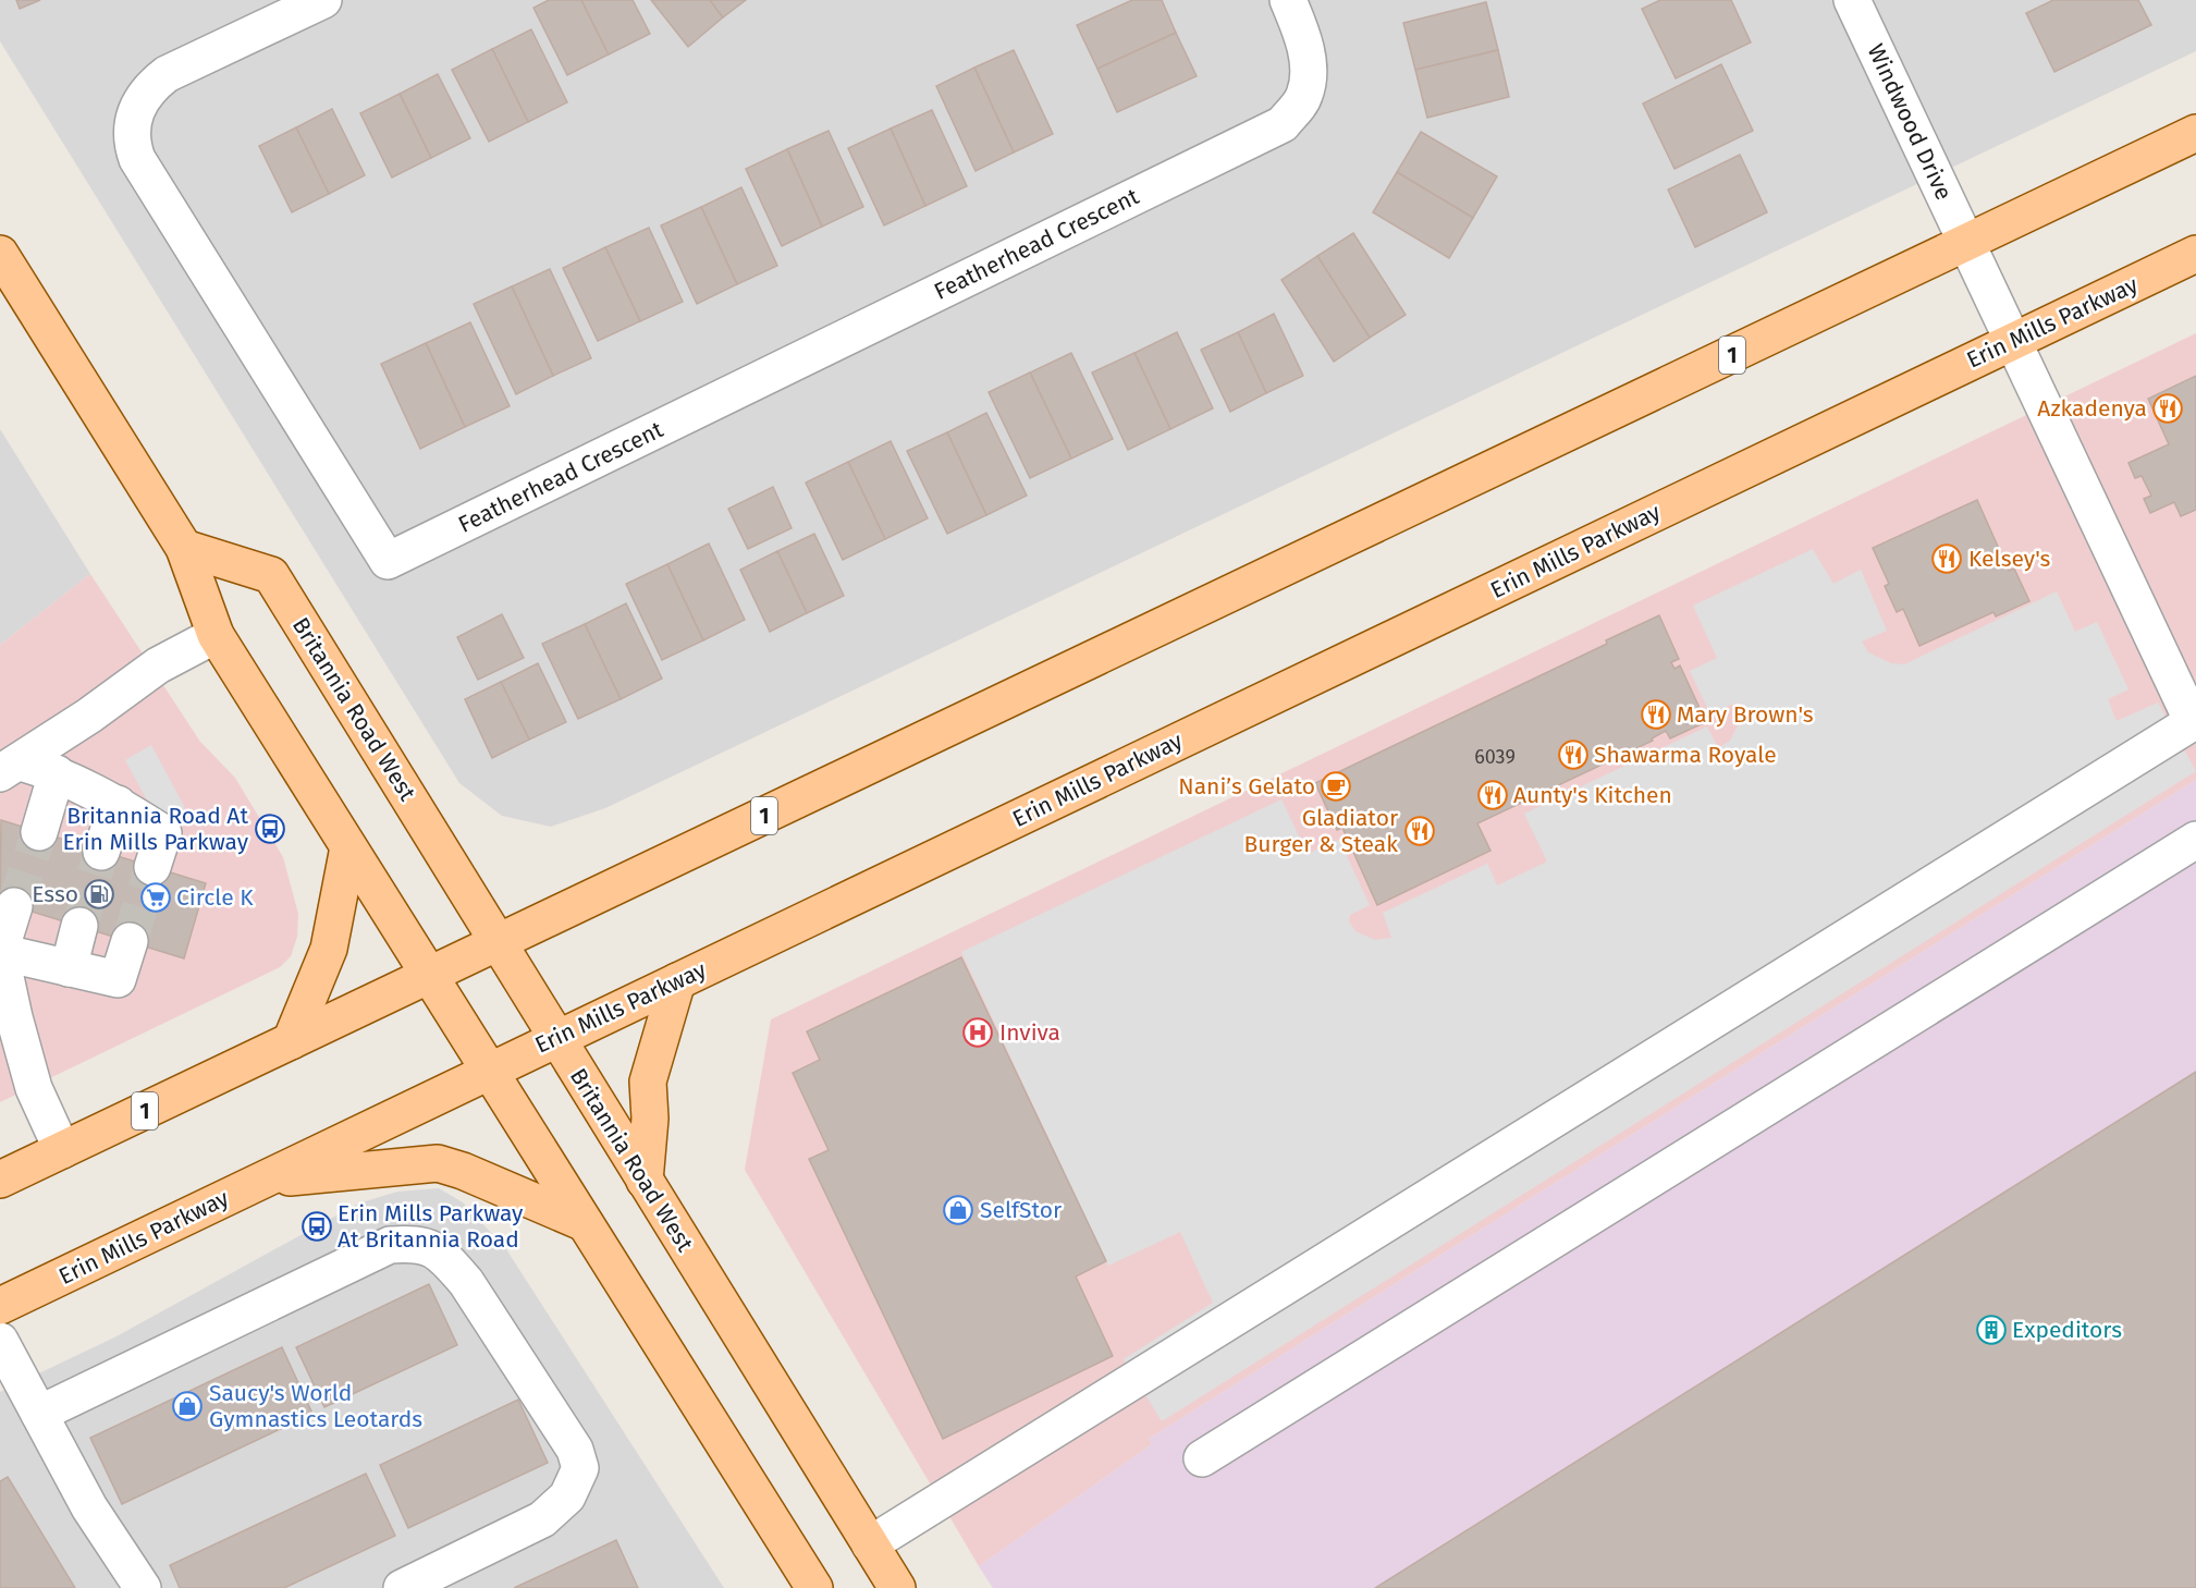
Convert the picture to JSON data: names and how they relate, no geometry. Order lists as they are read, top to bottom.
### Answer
{
  "streets": {
    "main road": ["Erin Mills Parkway", "1", "Britannia Road West"],
    "street": ["Windwood Drive", "Featherhead Crescent"]
  },
  "crossings": [
    ["Windwood Drive", "Erin Mills Parkway"],
    ["Windwood Drive", "1"],
    ["Erin Mills Parkway", "Britannia Road West"],
    ["1", "Britannia Road West"]
  ],
  "places": {
    "restaurant": [
      "Azkadenya",
      "Kelsey's",
      "Mary Brown's",
      "Shawarma Royale",
      "Aunty's Kitchen",
      "Gladiator Burger & Steak"
    ],
    "cafe": ["Nani’s Gelato"],
    "bus stop": ["Britannia Road At Erin Mills Parkway", "Erin Mills Parkway At Britannia Road"],
    "fuel station": ["Esso"],
    "supermarket": ["Circle K"],
    "hospital": ["Inviva"],
    "shop": ["SelfStor", "Saucy's World Gymnastics Leotards"],
    "building": ["Expeditors"]
  },
  "house_numbers": ["6039"]
}
